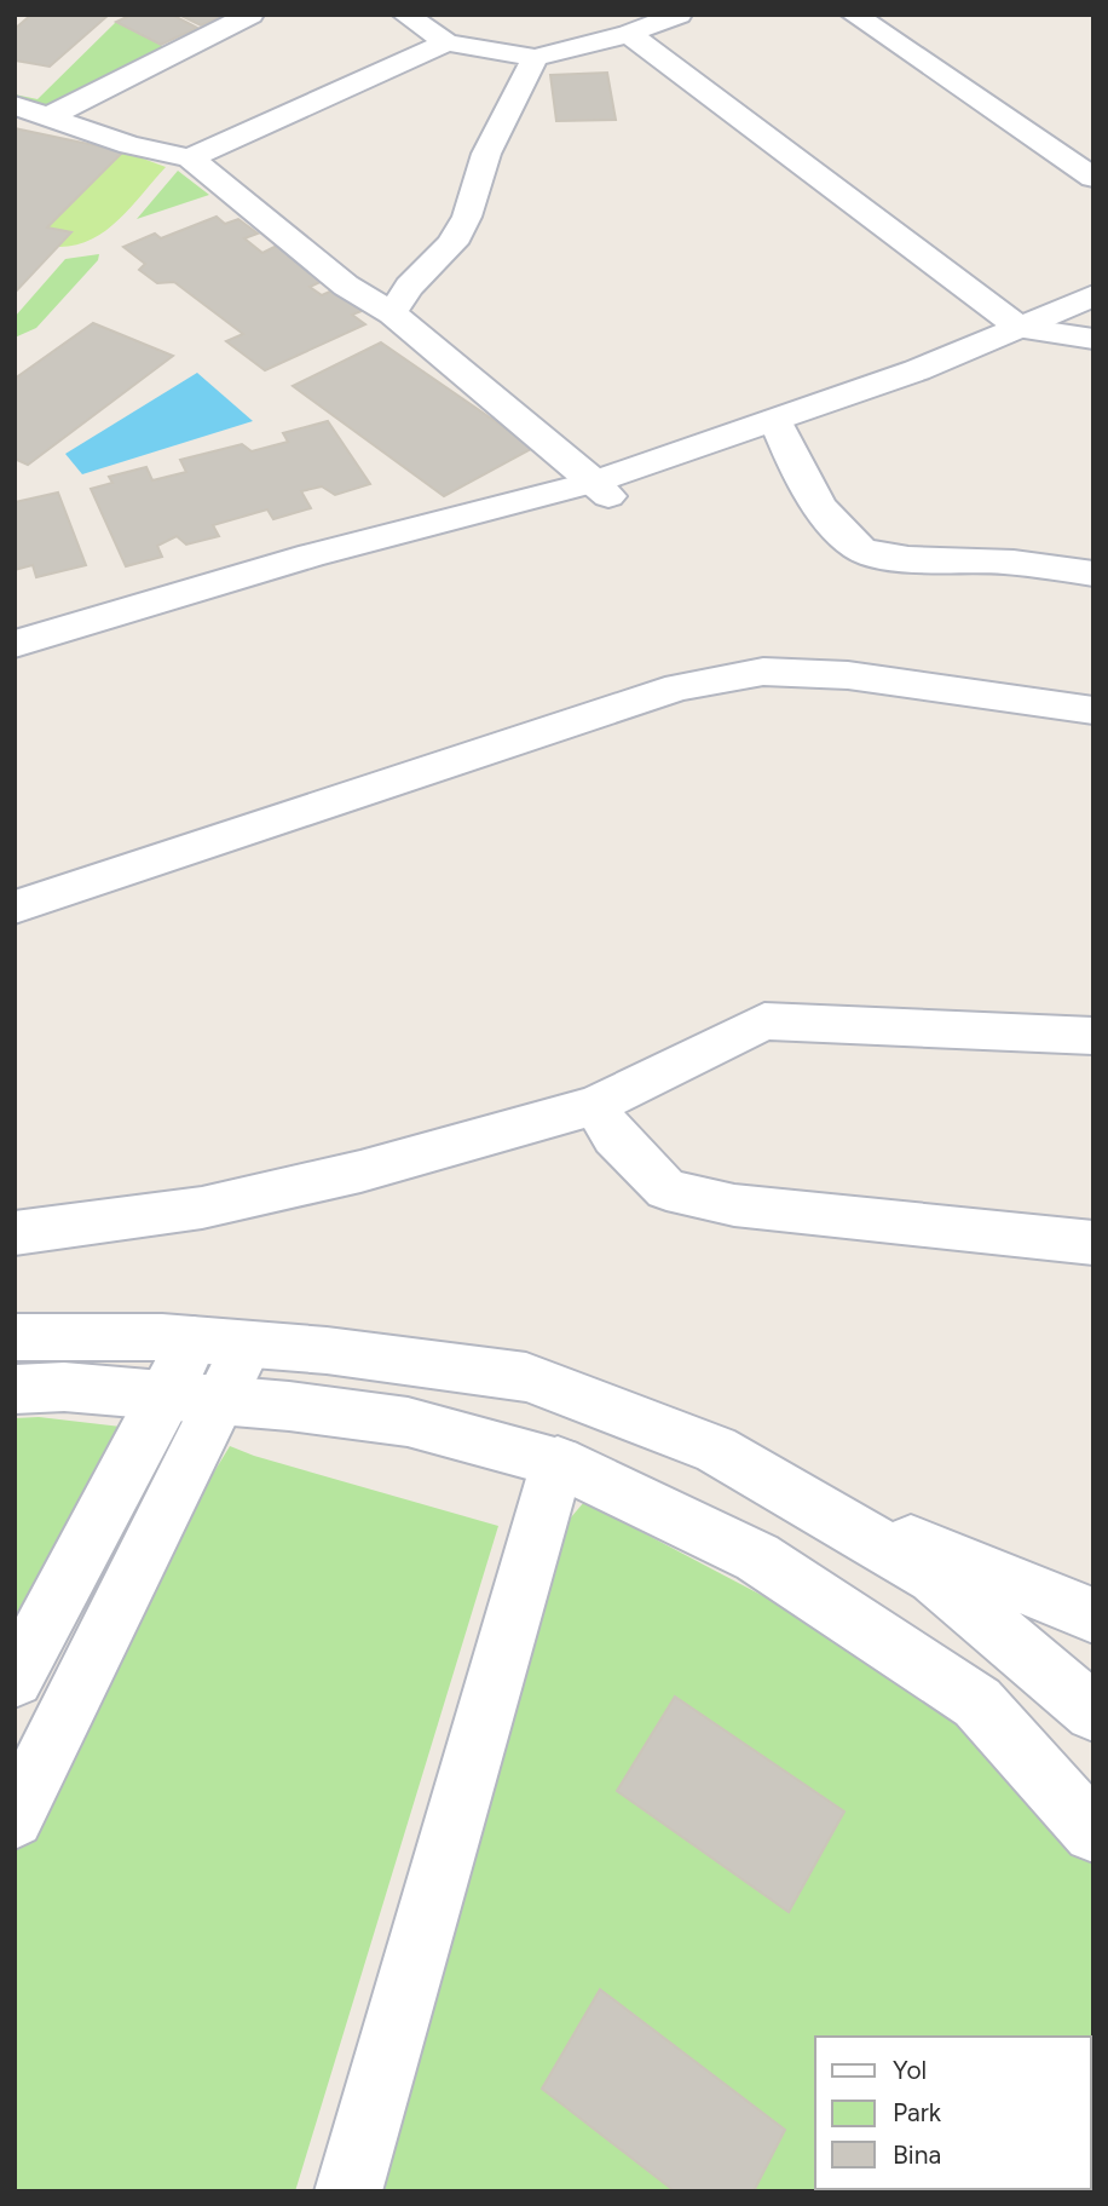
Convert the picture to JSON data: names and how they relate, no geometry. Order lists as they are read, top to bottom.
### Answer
{
  "legend": ["Yol", "Park", "Bina"]
}
